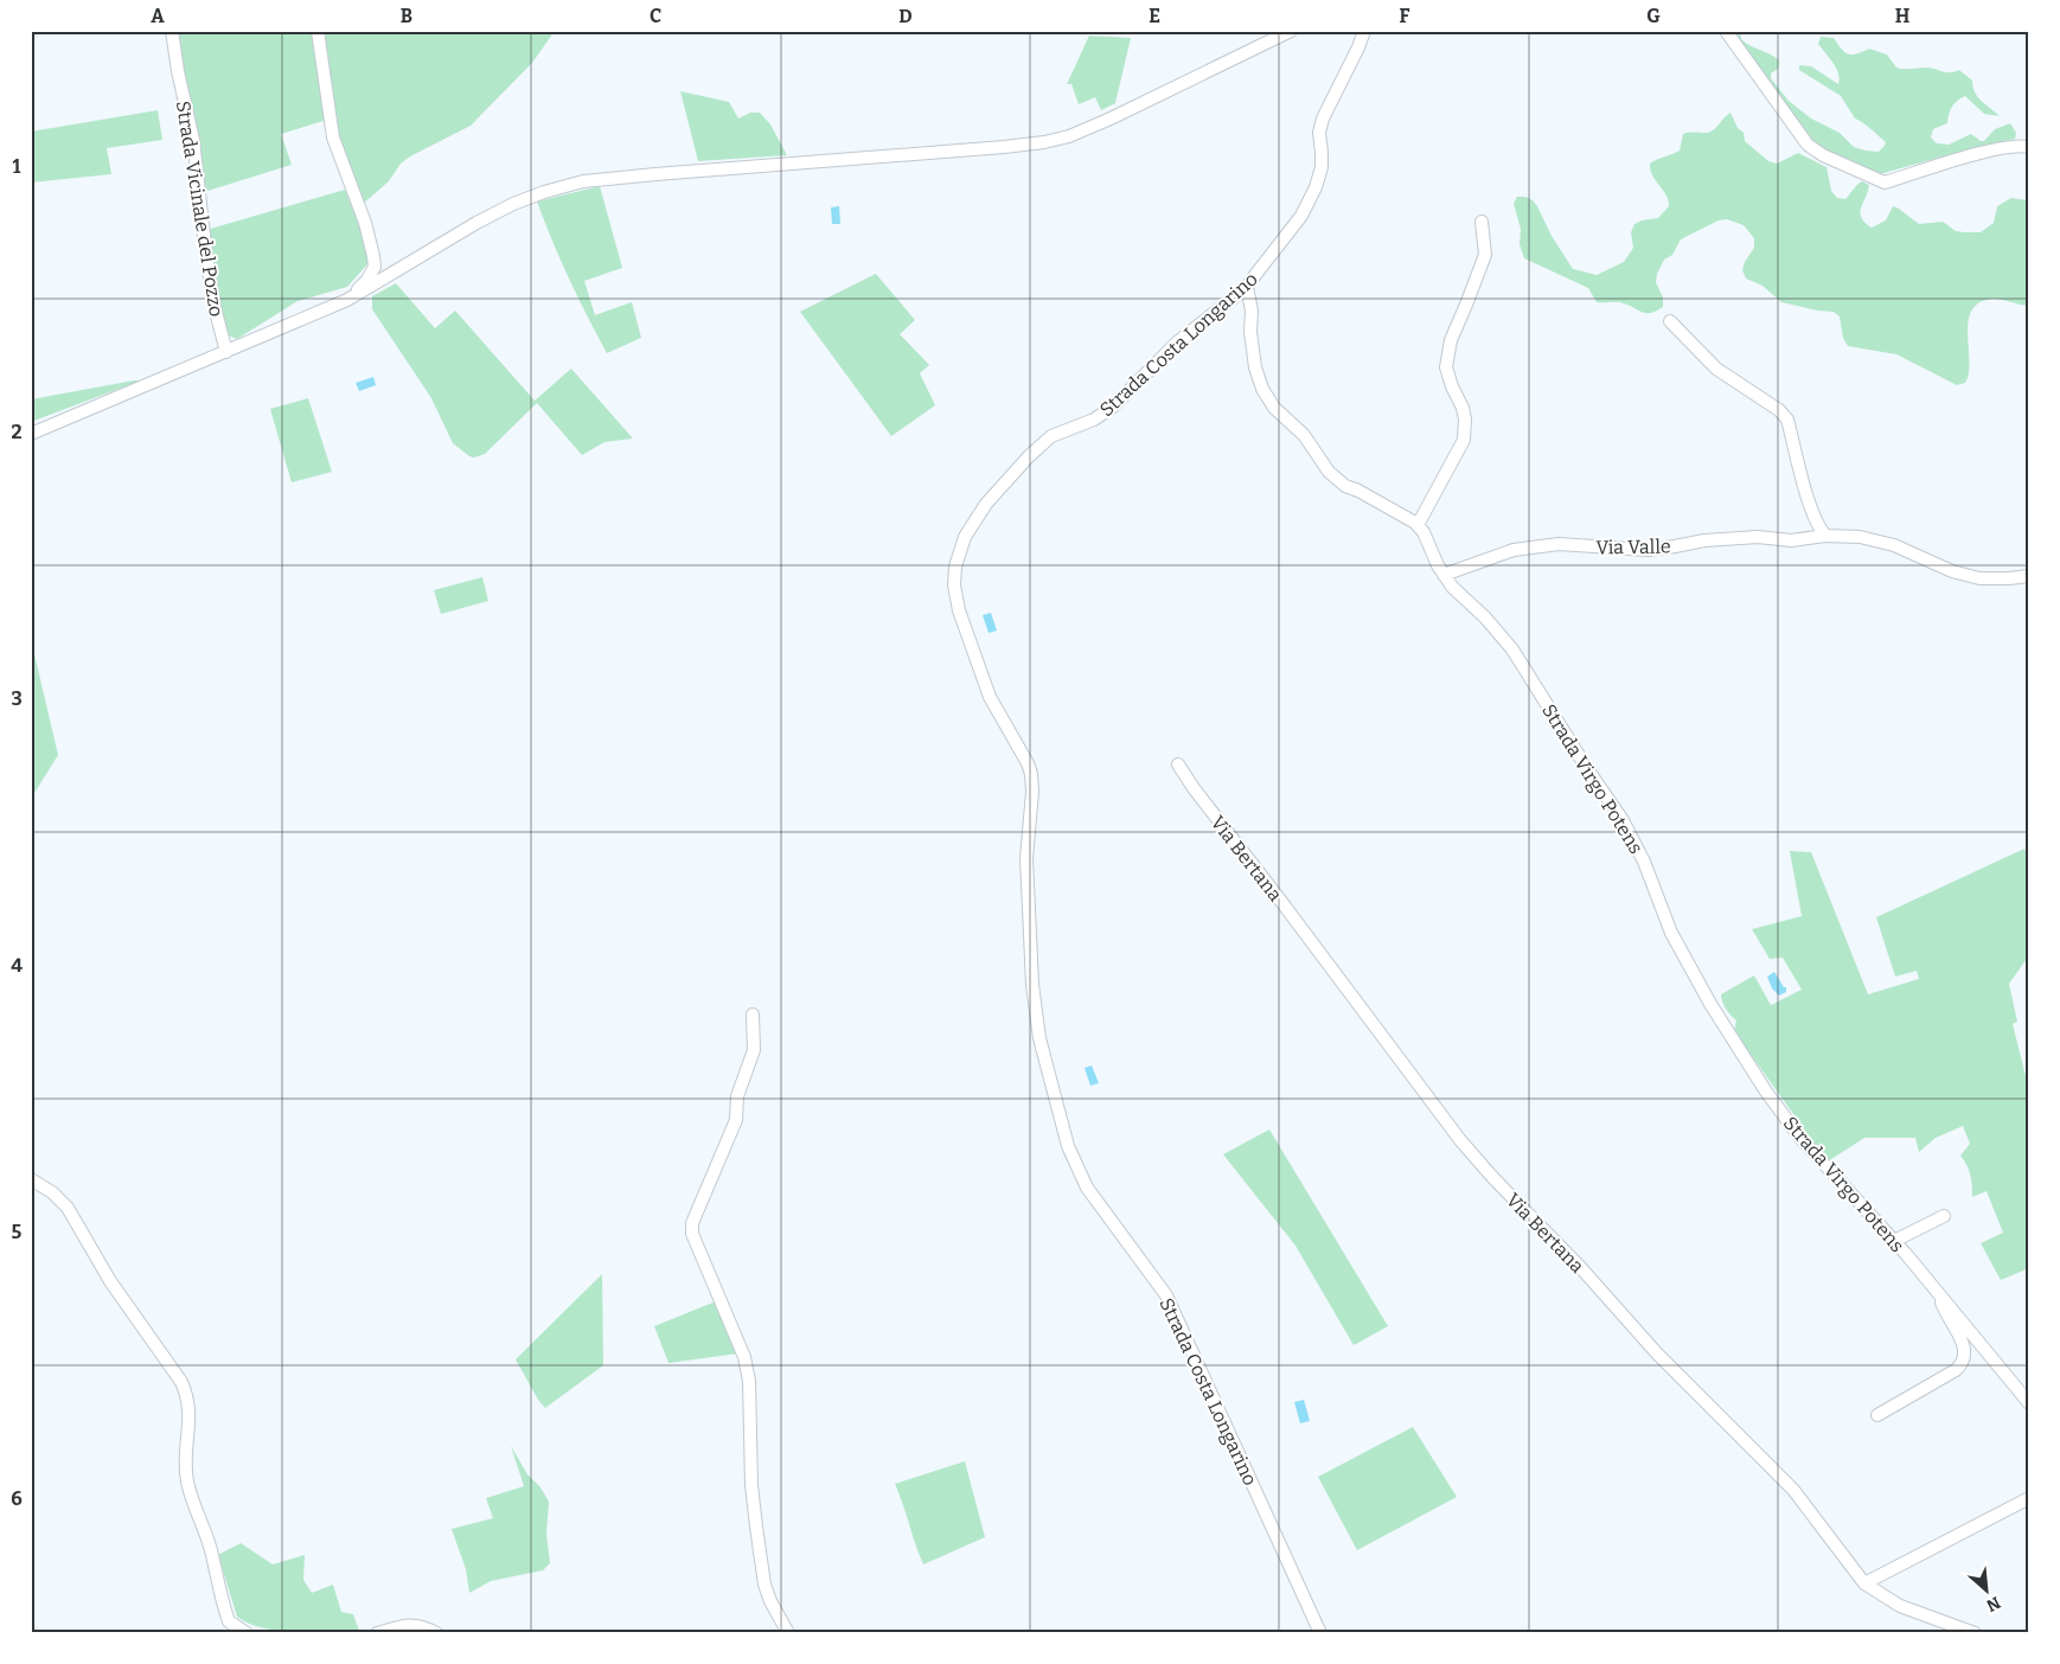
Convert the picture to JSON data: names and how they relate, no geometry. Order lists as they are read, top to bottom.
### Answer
{
  "streets": {
    "street": [
      "Strada Vicinale del Pozzo",
      "Strada Costa Longarino",
      "Via Valle",
      "Strada Virgo Potens",
      "Via Bertana"
    ]
  },
  "crossings": [
    ["Via Valle", "Strada Virgo Potens"]
  ],
  "north": "bottom right",
  "grid": {
    "columns": [
      "A",
      "B",
      "C",
      "D",
      "E",
      "F",
      "G",
      "H"
    ],
    "rows": [
      "1",
      "2",
      "3",
      "4",
      "5",
      "6"
    ]
  }
}
